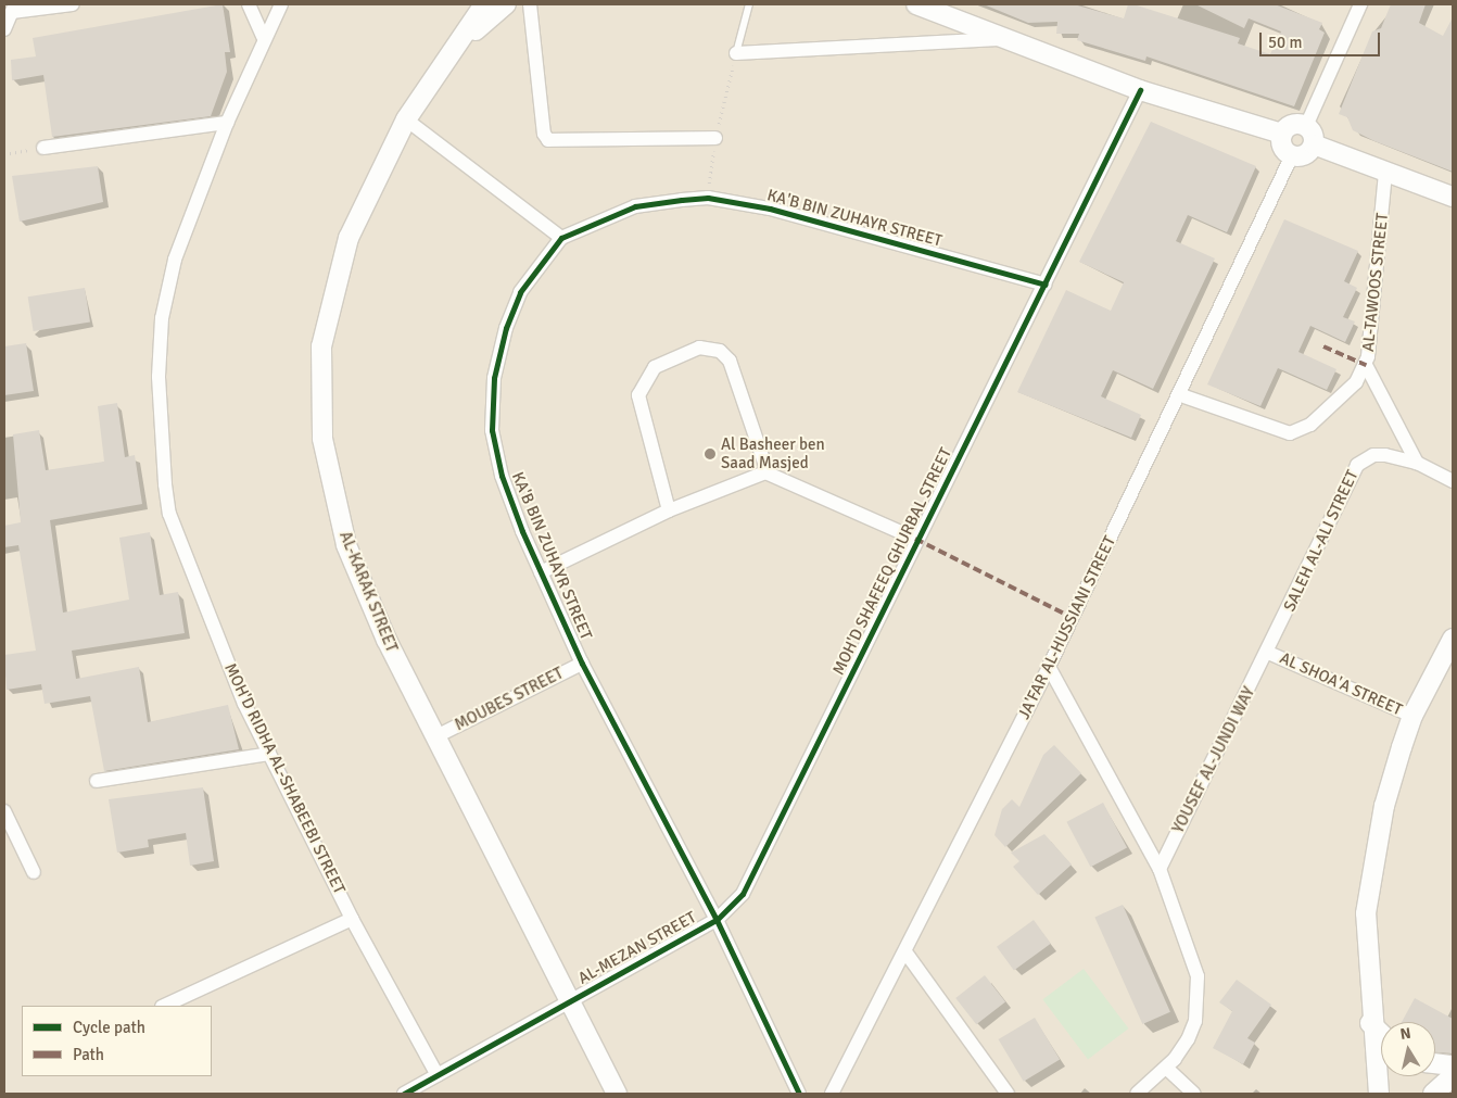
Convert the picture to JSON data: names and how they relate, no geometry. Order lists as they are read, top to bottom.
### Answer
{
  "streets": {
    "street": [
      "KA'B BIN ZUHAYR STREET",
      "AL-TAWOOS STREET",
      "SALEH AL-ALI STREET",
      "MOH'D SHAFEEQ GHURBAL STREET",
      "AL-KARAK STREET",
      "JA'FAR AL-HUSSIANI STREET",
      "AL SHOA'A STREET",
      "MOUBES STREET",
      "YOUSEF AL-JUNDI WAY",
      "MOH'D RIDHA AL-SHABEEBI STREET",
      "AL-MEZAN STREET"
    ]
  },
  "crossings": [
    ["KA'B BIN ZUHAYR STREET", "MOH'D SHAFEEQ GHURBAL STREET"],
    ["KA'B BIN ZUHAYR STREET", "MOUBES STREET"],
    ["KA'B BIN ZUHAYR STREET", "AL-MEZAN STREET"],
    ["AL-TAWOOS STREET", "JA'FAR AL-HUSSIANI STREET"],
    ["SALEH AL-ALI STREET", "AL SHOA'A STREET"],
    ["SALEH AL-ALI STREET", "YOUSEF AL-JUNDI WAY"],
    ["MOH'D SHAFEEQ GHURBAL STREET", "AL-MEZAN STREET"],
    ["AL-KARAK STREET", "MOUBES STREET"],
    ["AL-KARAK STREET", "AL-MEZAN STREET"],
    ["AL SHOA'A STREET", "YOUSEF AL-JUNDI WAY"]
  ],
  "places": ["Al Basheer ben Saad Masjed"],
  "legend": ["Cycle path", "Path"],
  "scale_bar": "50 m",
  "north": "top"
}
